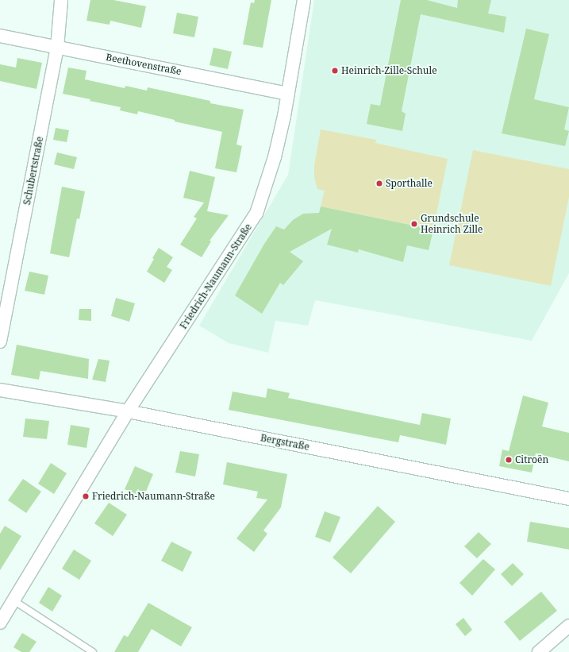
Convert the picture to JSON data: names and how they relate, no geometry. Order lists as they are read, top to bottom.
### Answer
{
  "streets": {
    "street": [
      "Beethovenstraße",
      "Schubertstraße",
      "Friedrich-Naumann-Straße",
      "Bergstraße"
    ]
  },
  "crossings": [
    ["Beethovenstraße", "Schubertstraße"],
    ["Beethovenstraße", "Friedrich-Naumann-Straße"],
    ["Friedrich-Naumann-Straße", "Bergstraße"]
  ],
  "places": [
    "Heinrich-Zille-Schule",
    "Sporthalle",
    "Grundschule Heinrich Zille",
    "Citroën",
    "Friedrich-Naumann-Straße"
  ]
}
